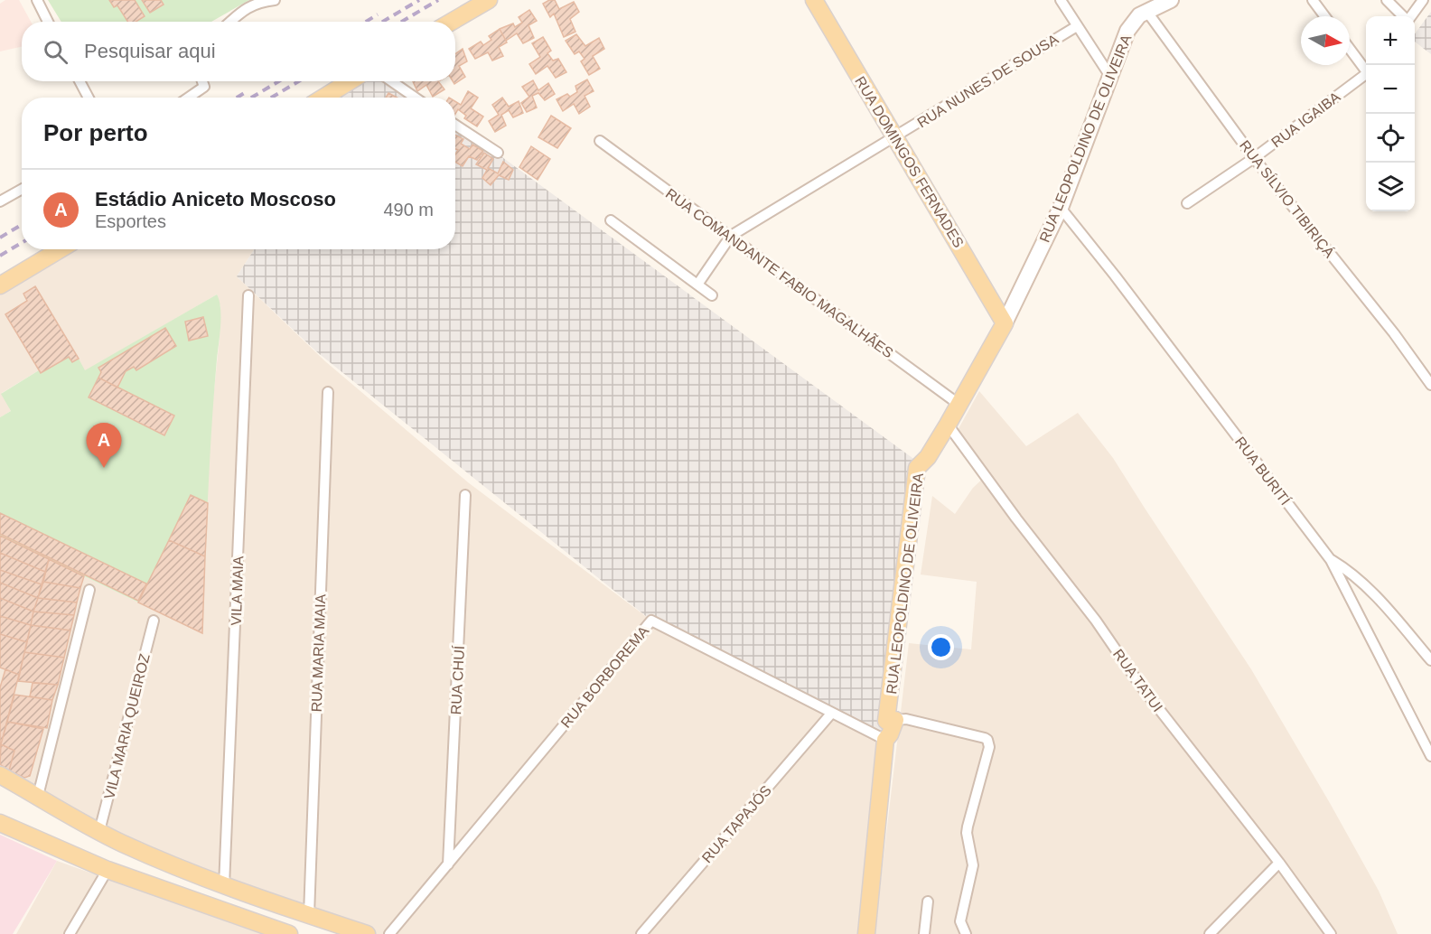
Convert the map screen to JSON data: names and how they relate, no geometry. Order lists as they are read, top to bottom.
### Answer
{
  "streets": {
    "main road": ["RUA LEOPOLDINO DE OLIVEIRA", "RUA DOMINGOS FERNADES"],
    "street": [
      "RUA NUNES DE SOUSA",
      "RUA IGAIBA",
      "RUA SÍLVIO TIBIRIÇÁ",
      "RUA COMANDANTE FABIO MAGALHÃES",
      "RUA BURITÍ",
      "VILA MAIA",
      "RUA MARIA MAIA",
      "RUA BORBOREMA",
      "RUA CHUÍ",
      "RUA TATUI",
      "VILA MARIA QUEIROZ",
      "RUA TAPAJÓS"
    ]
  },
  "crossings": [
    ["RUA NUNES DE SOUSA", "RUA DOMINGOS FERNADES"],
    ["RUA NUNES DE SOUSA", "RUA COMANDANTE FABIO MAGALHÃES"],
    ["RUA IGAIBA", "RUA SÍLVIO TIBIRIÇÁ"],
    ["RUA LEOPOLDINO DE OLIVEIRA", "RUA DOMINGOS FERNADES"],
    ["RUA LEOPOLDINO DE OLIVEIRA", "RUA SÍLVIO TIBIRIÇÁ"],
    ["RUA LEOPOLDINO DE OLIVEIRA", "RUA COMANDANTE FABIO MAGALHÃES"],
    ["RUA LEOPOLDINO DE OLIVEIRA", "RUA BURITÍ"],
    ["RUA LEOPOLDINO DE OLIVEIRA", "RUA TATUI"],
    ["RUA BORBOREMA", "RUA CHUÍ"],
    ["RUA BORBOREMA", "RUA TAPAJÓS"]
  ],
  "north": "right",
  "page": {
    "map_buttons": ["+", "−"],
    "search": "Pesquisar aqui",
    "heading": "Por perto",
    "list": [
      {
        "mark": "A",
        "name": "Estádio Aniceto Moscoso",
        "note": "Esportes",
        "value": "490 m"
      }
    ],
    "pins": "A"
  }
}
